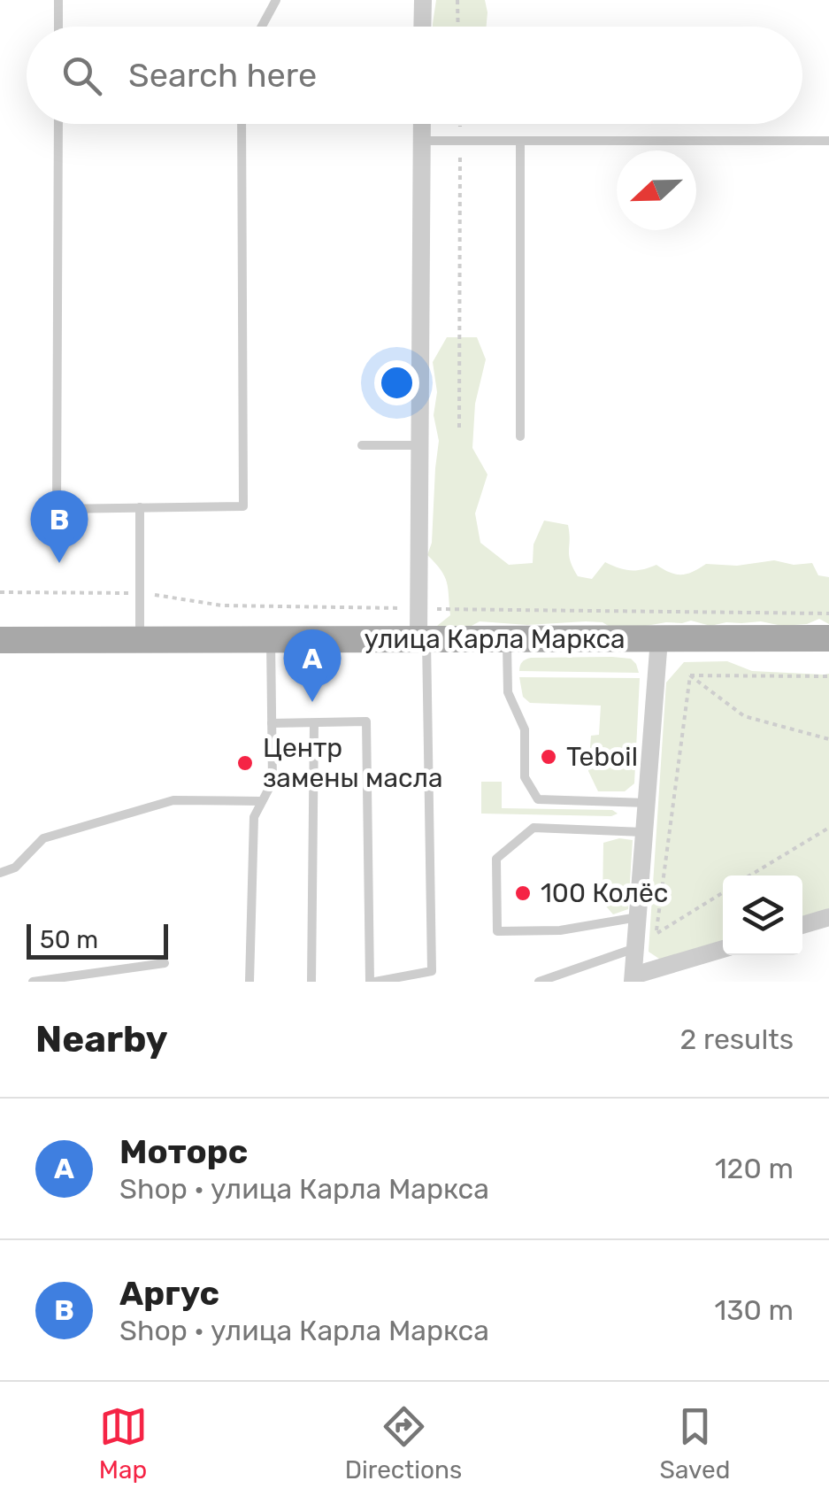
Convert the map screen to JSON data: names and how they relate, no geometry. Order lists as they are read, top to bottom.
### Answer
{
  "streets": {
    "main road": ["улица Карла Маркса"]
  },
  "places": ["Teboil", "Центр замены масла", "100 Колёс"],
  "scale_bar": "50 m",
  "north": "left",
  "page": {
    "search": "Search here",
    "pins": ["B", "A"],
    "scale": "50 m",
    "heading": ["Nearby", "2 results"],
    "list": [
      {
        "mark": "A",
        "name": "Моторс",
        "note": "Shop · улица Карла Маркса",
        "value": "120 m"
      },
      {
        "mark": "B",
        "name": "Аргус",
        "note": "Shop · улица Карла Маркса",
        "value": "130 m"
      }
    ],
    "nav": ["Map", "Directions", "Saved"]
  }
}
